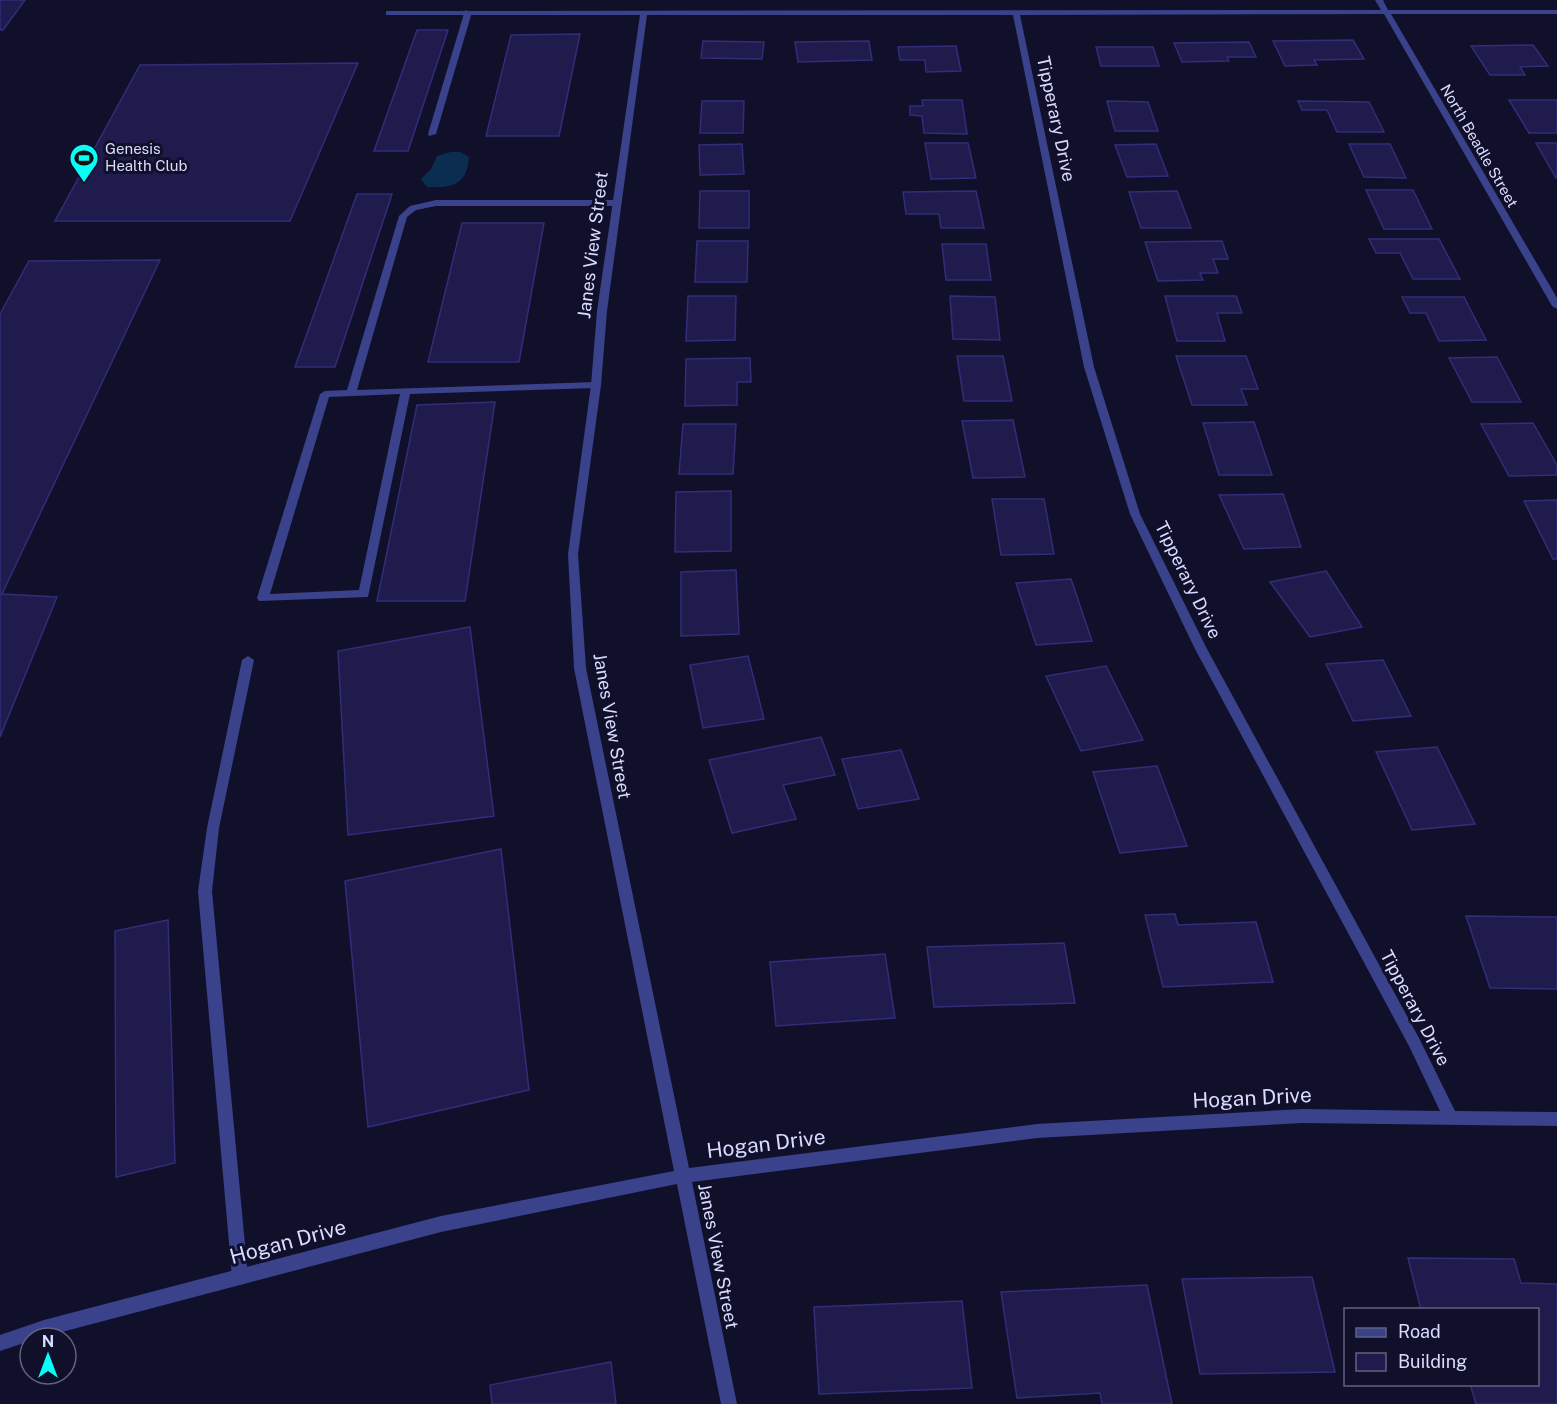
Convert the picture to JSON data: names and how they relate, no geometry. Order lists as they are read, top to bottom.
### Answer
{
  "streets": {
    "street": [
      "Tipperary Drive",
      "North Beadle Street",
      "Janes View Street",
      "Hogan Drive"
    ]
  },
  "crossings": [
    ["Tipperary Drive", "Hogan Drive"],
    ["Janes View Street", "Hogan Drive"]
  ],
  "places": {
    "sports": ["Genesis Health Club"]
  },
  "legend": ["Road", "Building"],
  "north": "top"
}
